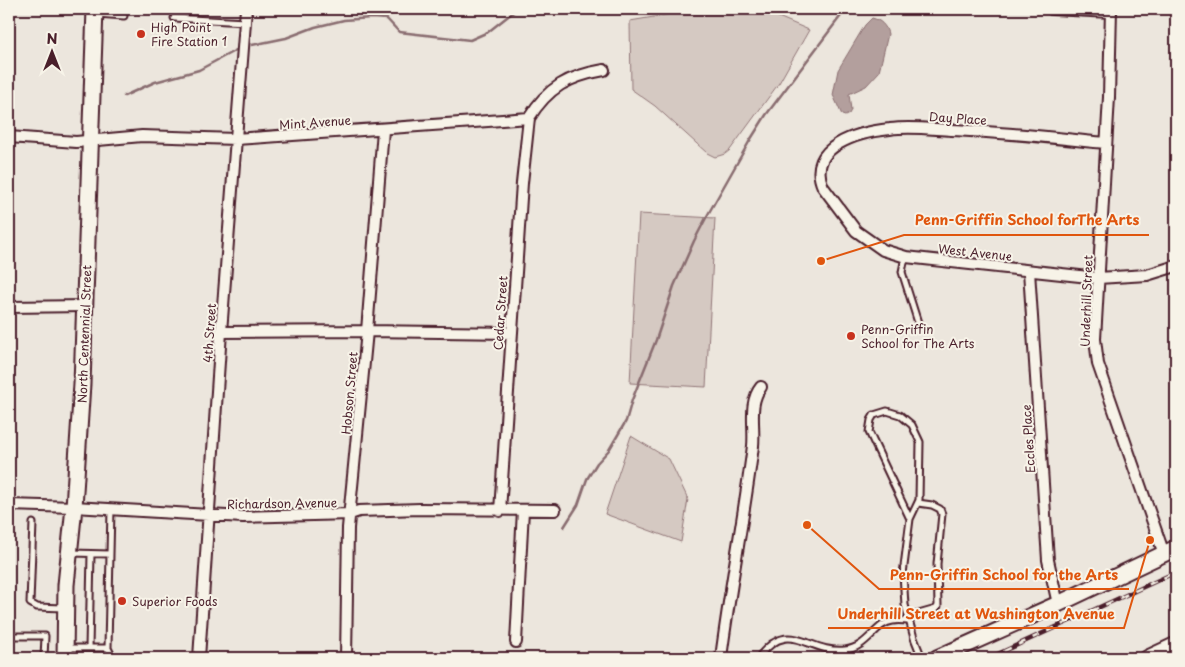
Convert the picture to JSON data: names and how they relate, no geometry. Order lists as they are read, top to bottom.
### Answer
{
  "streets": {
    "main road": ["North Centennial Street"],
    "street": [
      "Day Place",
      "Mint Avenue",
      "West Avenue",
      "Underhill Street",
      "Cedar Street",
      "4th Street",
      "Hobson Street",
      "Eccles Place",
      "Richardson Avenue"
    ]
  },
  "crossings": [
    ["Day Place", "West Avenue"],
    ["Day Place", "Underhill Street"],
    ["Mint Avenue", "Cedar Street"],
    ["Mint Avenue", "4th Street"],
    ["Mint Avenue", "North Centennial Street"],
    ["Mint Avenue", "Hobson Street"],
    ["West Avenue", "Underhill Street"],
    ["West Avenue", "Eccles Place"],
    ["Cedar Street", "Richardson Avenue"],
    ["4th Street", "Richardson Avenue"],
    ["North Centennial Street", "Richardson Avenue"],
    ["Hobson Street", "Richardson Avenue"]
  ],
  "places": [
    "High Point Fire Station 1",
    "Penn-Griffin School forThe Arts",
    "Penn-Griffin School for The Arts",
    "Penn-Griffin School for the Arts",
    "Underhill Street at Washington Avenue",
    "Superior Foods"
  ],
  "north": "top"
}
